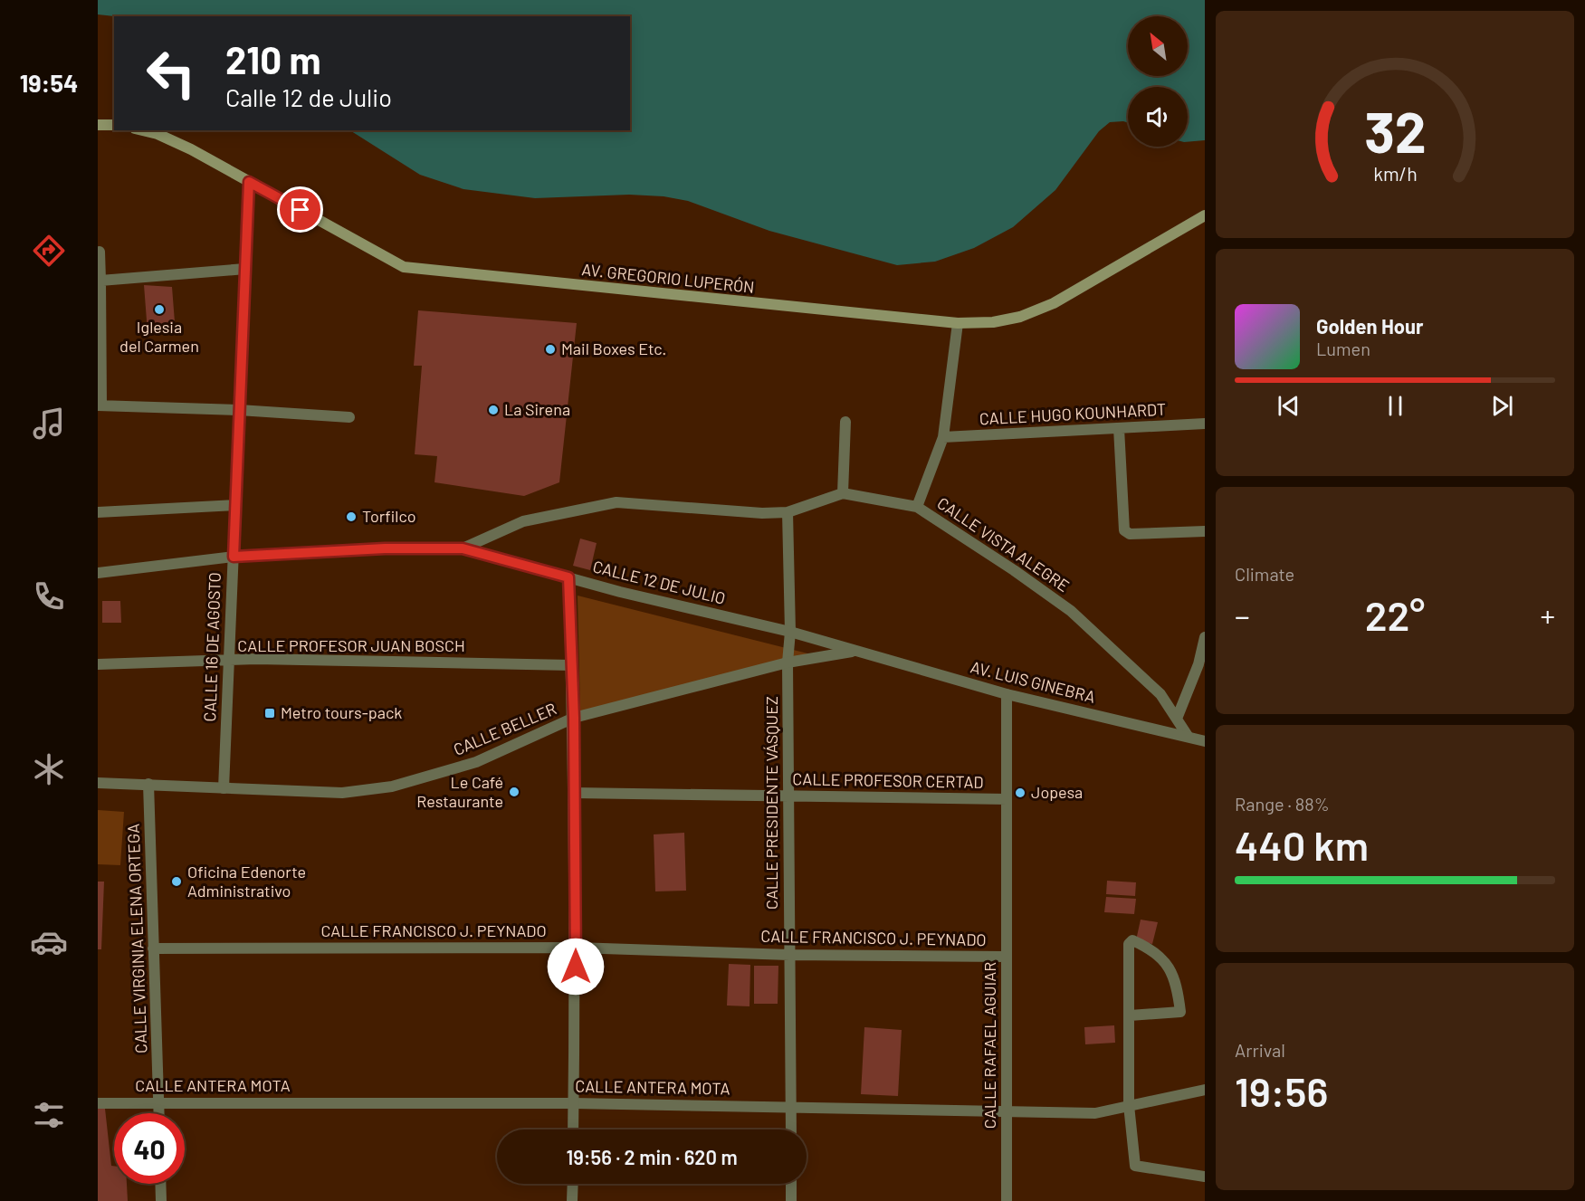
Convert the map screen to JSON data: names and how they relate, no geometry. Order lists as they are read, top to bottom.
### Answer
{
  "streets": {
    "main road": ["AV. GREGORIO LUPERÓN"],
    "street": [
      "CALLE HUGO KOUNHARDT",
      "CALLE VISTA ALEGRE",
      "CALLE 12 DE JULIO",
      "CALLE PROFESOR JUAN BOSCH",
      "CALLE 16 DE AGOSTO",
      "AV. LUIS GINEBRA",
      "CALLE BELLER",
      "CALLE PROFESOR CERTAD",
      "CALLE PRESIDENTE VÁSQUEZ",
      "CALLE FRANCISCO J. PEYNADO",
      "CALLE VIRGINIA ELENA ORTEGA",
      "CALLE RAFAEL AGUIAR",
      "CALLE ANTERA MOTA"
    ]
  },
  "crossings": [
    ["AV. GREGORIO LUPERÓN", "CALLE 16 DE AGOSTO"],
    ["CALLE VISTA ALEGRE", "CALLE 12 DE JULIO"],
    ["CALLE VISTA ALEGRE", "AV. LUIS GINEBRA"],
    ["CALLE 12 DE JULIO", "CALLE 16 DE AGOSTO"],
    ["CALLE 12 DE JULIO", "AV. LUIS GINEBRA"],
    ["CALLE 12 DE JULIO", "CALLE BELLER"],
    ["CALLE 12 DE JULIO", "CALLE PRESIDENTE VÁSQUEZ"],
    ["CALLE PROFESOR JUAN BOSCH", "CALLE 16 DE AGOSTO"],
    ["CALLE 16 DE AGOSTO", "CALLE BELLER"],
    ["AV. LUIS GINEBRA", "CALLE BELLER"],
    ["AV. LUIS GINEBRA", "CALLE RAFAEL AGUIAR"],
    ["CALLE BELLER", "CALLE PRESIDENTE VÁSQUEZ"],
    ["CALLE BELLER", "CALLE VIRGINIA ELENA ORTEGA"],
    ["CALLE PROFESOR CERTAD", "CALLE PRESIDENTE VÁSQUEZ"],
    ["CALLE PROFESOR CERTAD", "CALLE RAFAEL AGUIAR"],
    ["CALLE PRESIDENTE VÁSQUEZ", "CALLE FRANCISCO J. PEYNADO"],
    ["CALLE PRESIDENTE VÁSQUEZ", "CALLE ANTERA MOTA"],
    ["CALLE FRANCISCO J. PEYNADO", "CALLE VIRGINIA ELENA ORTEGA"],
    ["CALLE FRANCISCO J. PEYNADO", "CALLE RAFAEL AGUIAR"],
    ["CALLE VIRGINIA ELENA ORTEGA", "CALLE ANTERA MOTA"],
    ["CALLE RAFAEL AGUIAR", "CALLE ANTERA MOTA"]
  ],
  "places": {
    "other": [
      "Iglesia del Carmen",
      "Mail Boxes Etc.",
      "La Sirena",
      "Torfilco",
      "Le Café Restaurante",
      "Jopesa",
      "Oficina Edenorte Administrativo"
    ],
    "transit": ["Metro tours-pack"]
  },
  "north": "top left",
  "page": {
    "tabs": "19:54",
    "turn": ["210 m", "Calle 12 de Julio"],
    "song": ["Golden Hour", "Lumen"],
    "tile": [
      "Climate",
      ["Range · 88%", "440 km"],
      ["Arrival", "19:56"]
    ],
    "heat": ["−", "22°", "+"],
    "limit": "40",
    "trip": "19:56 · 2 min · 620 m",
    "gauge": ["32", "km/h"]
  }
}
